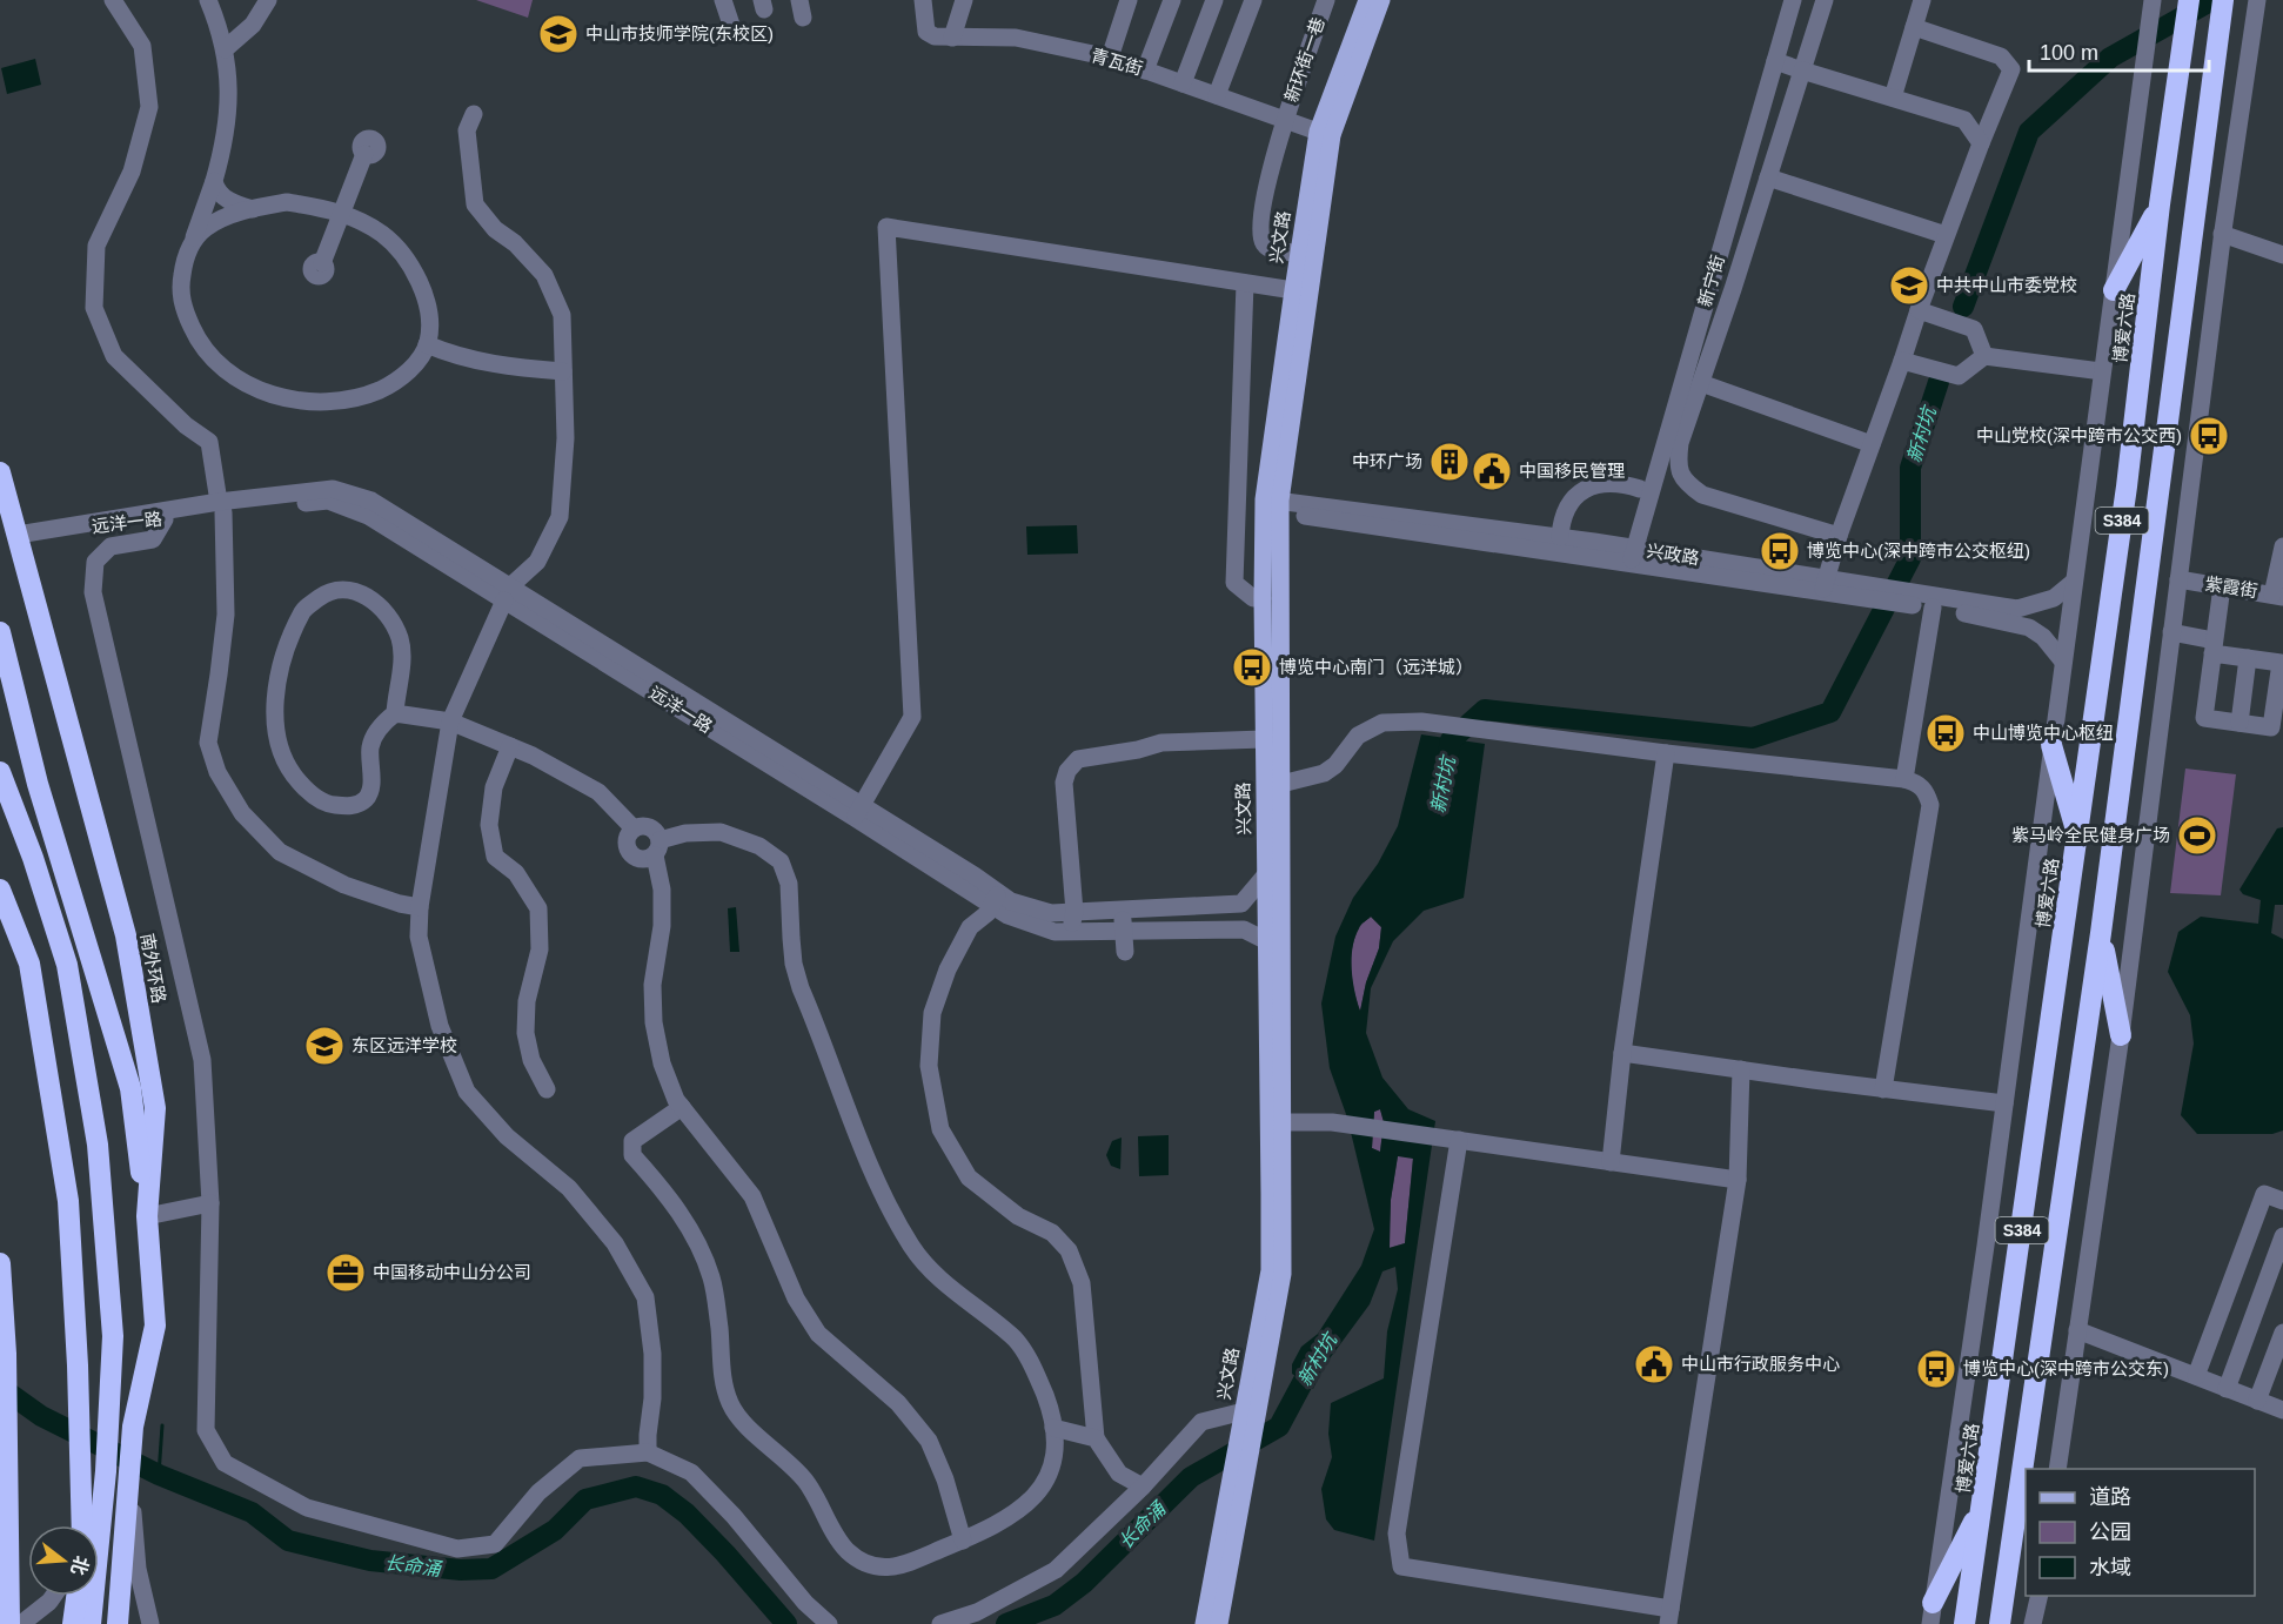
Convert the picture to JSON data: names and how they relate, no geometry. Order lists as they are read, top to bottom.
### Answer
{
  "streets": {
    "highway": ["博爱六路", "S384", "南外环路"],
    "main road": ["兴文路"],
    "street": [
      "新环街一巷",
      "青瓦街",
      "新宁街",
      "远洋一路",
      "兴政路",
      "紫霞街"
    ]
  },
  "crossings": [
    ["新环街一巷", "青瓦街"],
    ["新环街一巷", "兴文路"],
    ["青瓦街", "兴文路"],
    ["兴文路", "远洋一路"],
    ["兴文路", "兴政路"],
    ["新宁街", "兴政路"],
    ["博爱六路", "兴政路"],
    ["远洋一路", "南外环路"]
  ],
  "water": ["新村坑", "长命涌"],
  "places": {
    "school or university": ["中山市技师学院(东校区)", "中共中山市委党校", "东区远洋学校"],
    "bus stop": [
      "中山党校(深中跨市公交西)",
      "博览中心(深中跨市公交枢纽)",
      "博览中心南门（远洋城）",
      "中山博览中心枢纽",
      "博览中心(深中跨市公交东)"
    ],
    "building": ["中环广场"],
    "public building": ["中国移民管理", "中山市行政服务中心"],
    "sports": ["紫马岭全民健身广场"],
    "office": ["中国移动中山分公司"]
  },
  "legend": ["道路", "公园", "水域"],
  "scale_bar": "100 m",
  "north": "right"
}
